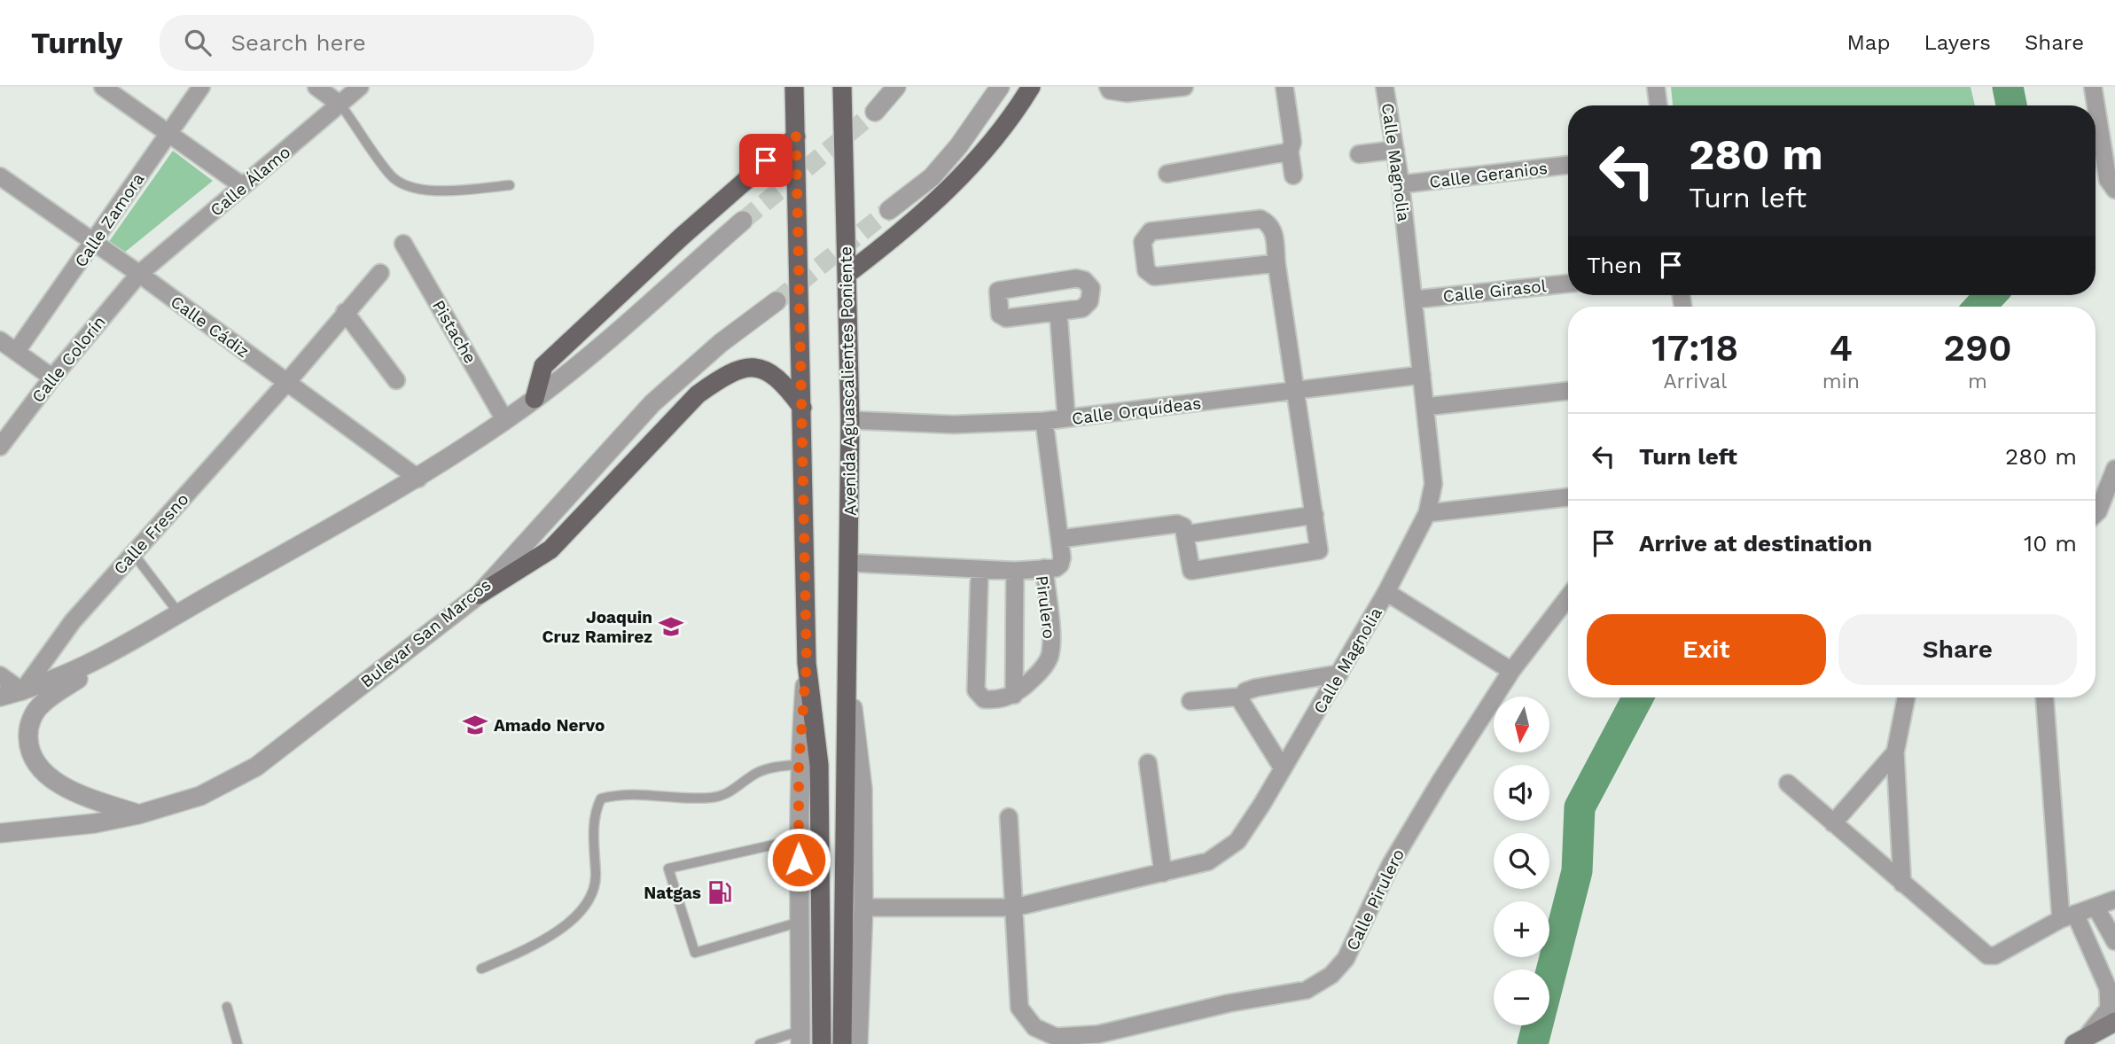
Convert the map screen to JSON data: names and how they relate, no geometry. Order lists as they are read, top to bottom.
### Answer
{
  "streets": {
    "main road": ["Avenida Aguascalientes Poniente"],
    "street": [
      "Calle Magnolia",
      "Calle Geranios",
      "Calle Álamo",
      "Calle Zamora",
      "Calle Girasol",
      "Calle Cádiz",
      "Pistache",
      "Calle Colorín",
      "Calle Orquídeas",
      "Calle Fresno",
      "Pirulero",
      "Bulevar San Marcos",
      "Calle Pirulero"
    ]
  },
  "crossings": [
    ["Calle Magnolia", "Calle Geranios"],
    ["Calle Magnolia", "Calle Girasol"],
    ["Calle Magnolia", "Avenida Aguascalientes Poniente"],
    ["Calle Magnolia", "Calle Orquídeas"],
    ["Calle Magnolia", "Calle Pirulero"],
    ["Calle Álamo", "Calle Cádiz"],
    ["Calle Álamo", "Calle Colorín"],
    ["Calle Zamora", "Calle Cádiz"],
    ["Calle Cádiz", "Calle Colorín"],
    ["Calle Cádiz", "Calle Fresno"],
    ["Avenida Aguascalientes Poniente", "Calle Orquídeas"],
    ["Avenida Aguascalientes Poniente", "Pirulero"]
  ],
  "places": {
    "school or university": ["Joaquin Cruz Ramirez", "Amado Nervo"],
    "fuel station": ["Natgas"]
  },
  "north": "bottom",
  "page": {
    "header": "Turnly",
    "search": "Search here",
    "nav": ["Map", "Layers", "Share"],
    "turn": ["280 m", "Turn left"],
    "then": "Then",
    "eta": [
      "17:18",
      "Arrival",
      "4",
      "min",
      "290",
      "m"
    ],
    "list": [
      {
        "name": "Turn left",
        "value": "280 m"
      },
      {
        "name": "Arrive at destination",
        "value": "10 m"
      }
    ],
    "buttons": ["Exit", "Share"],
    "map_buttons": ["+", "−"]
  }
}
